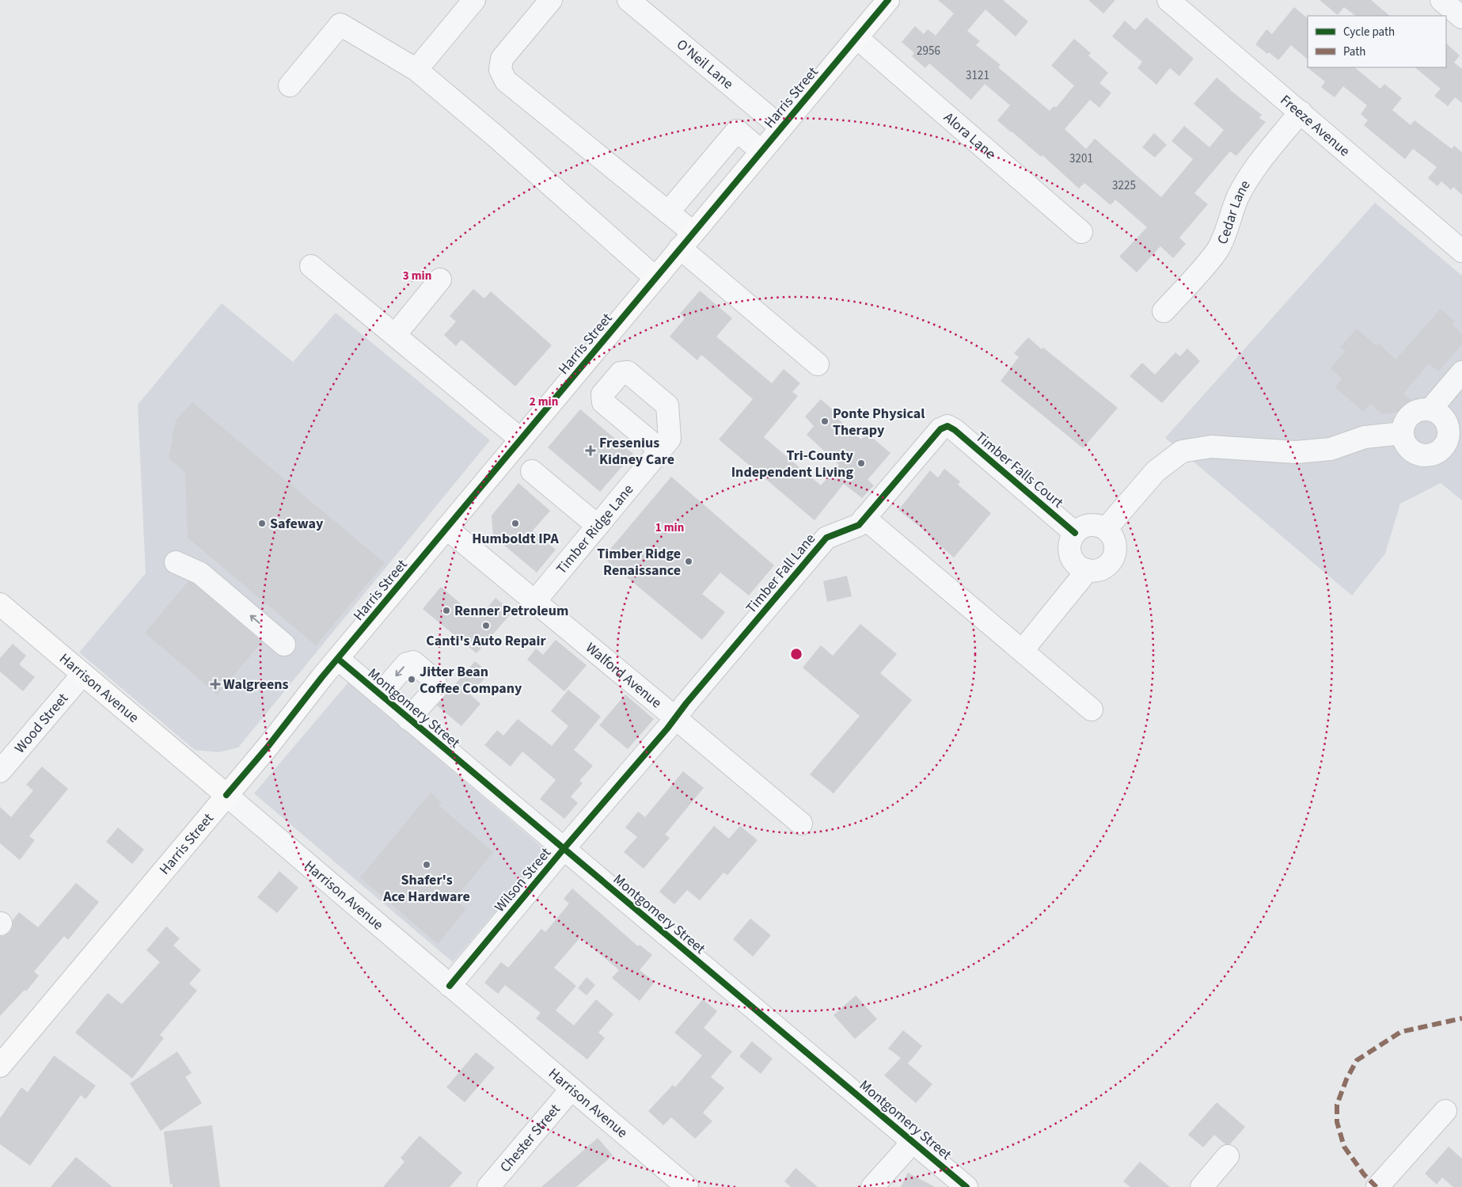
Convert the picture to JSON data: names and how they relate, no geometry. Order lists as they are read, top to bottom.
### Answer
{
  "streets": {
    "main road": ["Harris Street", "Harrison Avenue"],
    "street": [
      "O'Neil Lane",
      "Freeze Avenue",
      "Alora Lane",
      "Cedar Lane",
      "Timber Falls Court",
      "Timber Ridge Lane",
      "Timber Fall Lane",
      "Walford Avenue",
      "Montgomery Street",
      "Wood Street",
      "Wilson Street",
      "Chester Street"
    ]
  },
  "crossings": [
    ["O'Neil Lane", "Harris Street"],
    ["Harris Street", "Alora Lane"],
    ["Harris Street", "Walford Avenue"],
    ["Harris Street", "Harrison Avenue"],
    ["Harris Street", "Montgomery Street"],
    ["Freeze Avenue", "Cedar Lane"],
    ["Timber Falls Court", "Timber Fall Lane"],
    ["Timber Ridge Lane", "Walford Avenue"],
    ["Timber Fall Lane", "Walford Avenue"],
    ["Timber Fall Lane", "Wilson Street"],
    ["Walford Avenue", "Wilson Street"],
    ["Harrison Avenue", "Wood Street"],
    ["Harrison Avenue", "Wilson Street"],
    ["Harrison Avenue", "Chester Street"],
    ["Montgomery Street", "Wilson Street"]
  ],
  "places": {
    "other": [
      "Ponte Physical Therapy",
      "Tri-County Independent Living",
      "Safeway",
      "Humboldt IPA",
      "Timber Ridge Renaissance",
      "Renner Petroleum",
      "Canti's Auto Repair",
      "Jitter Bean Coffee Company",
      "Shafer's Ace Hardware"
    ],
    "health": ["Fresenius Kidney Care", "Walgreens"]
  },
  "house_numbers": [
    "2956",
    "3121",
    "3201",
    "3225"
  ],
  "legend": ["Cycle path", "Path"],
  "rings": ["3 min", "2 min", "1 min"]
}
